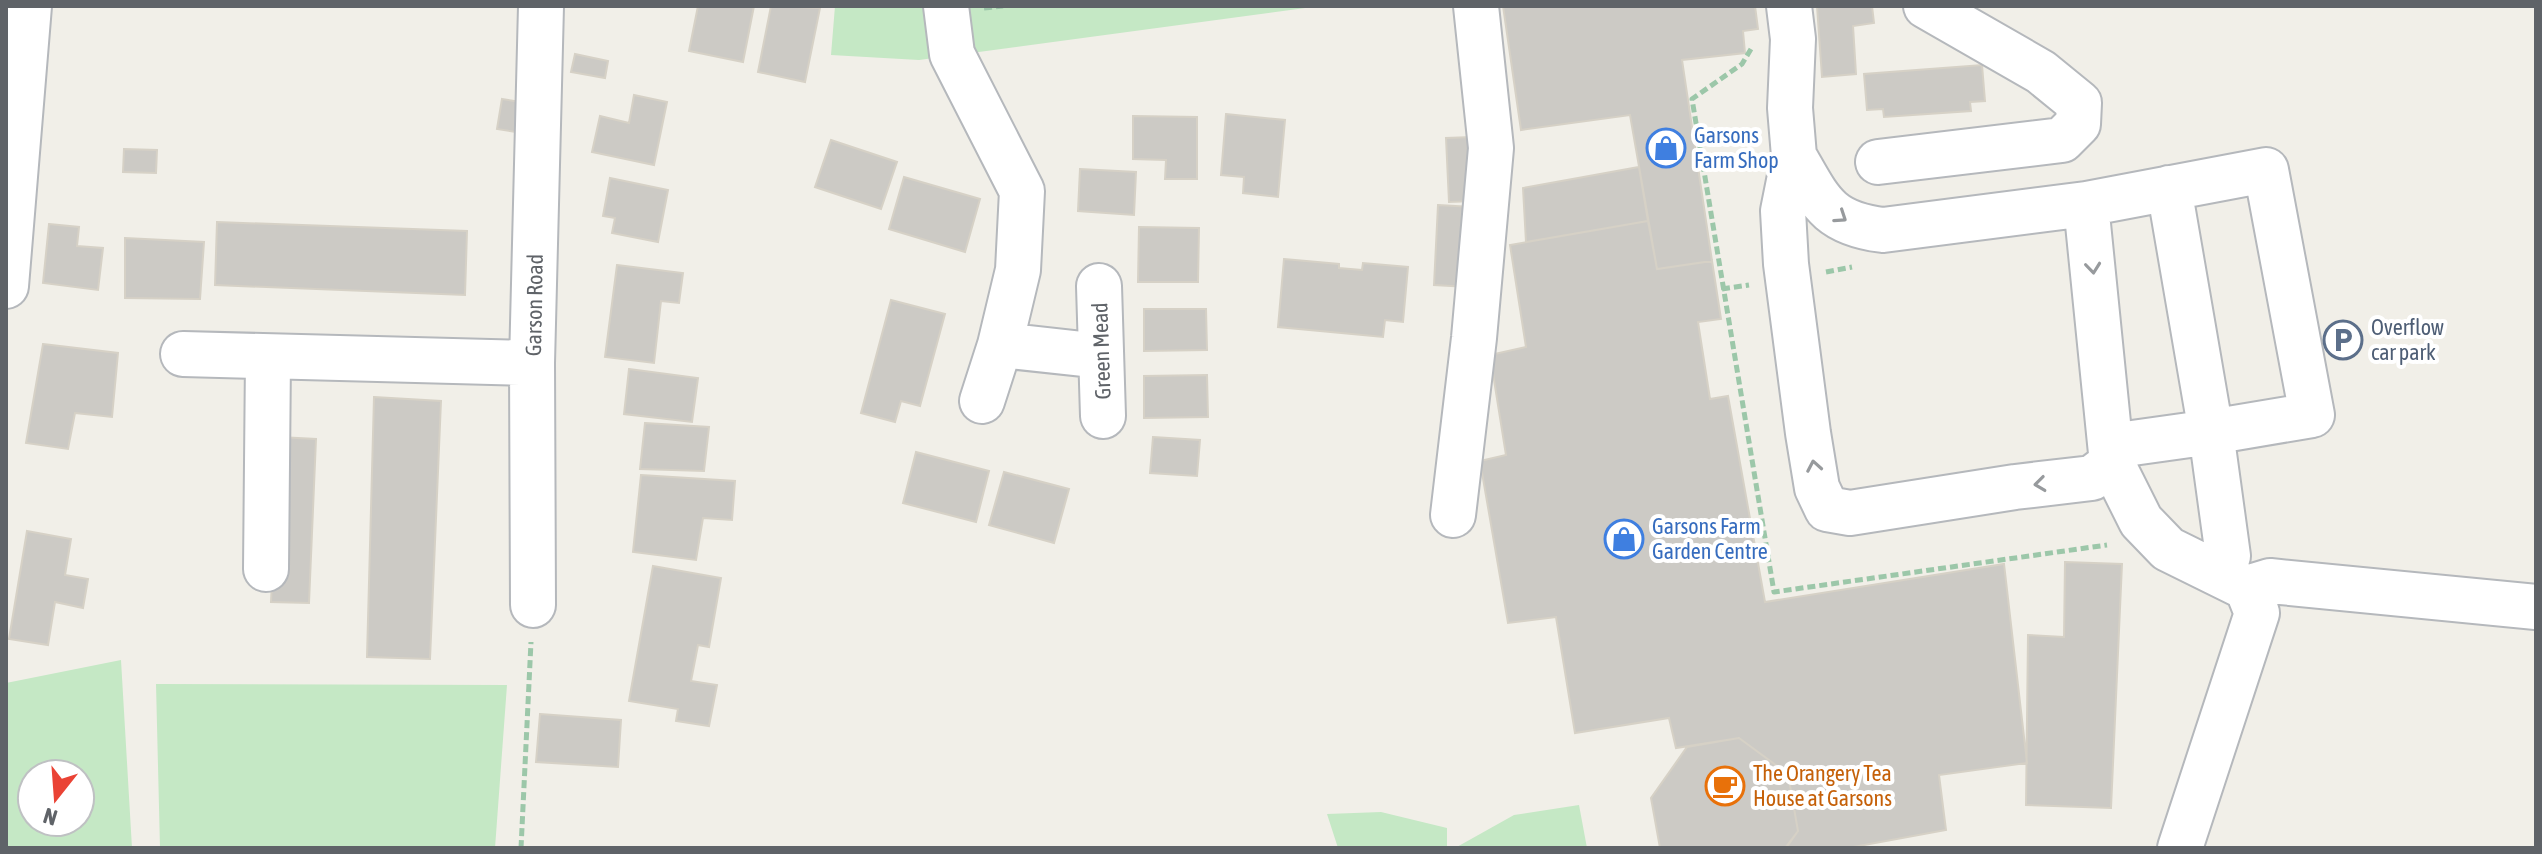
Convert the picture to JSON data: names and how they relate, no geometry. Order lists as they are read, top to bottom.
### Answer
{
  "streets": {
    "street": ["Garson Road", "Green Mead"]
  },
  "places": {
    "shop": ["Garsons Farm Shop", "Garsons Farm Garden Centre"],
    "parking": ["Overflow car park"],
    "cafe": ["The Orangery Tea House at Garsons"]
  },
  "north": "bottom"
}
